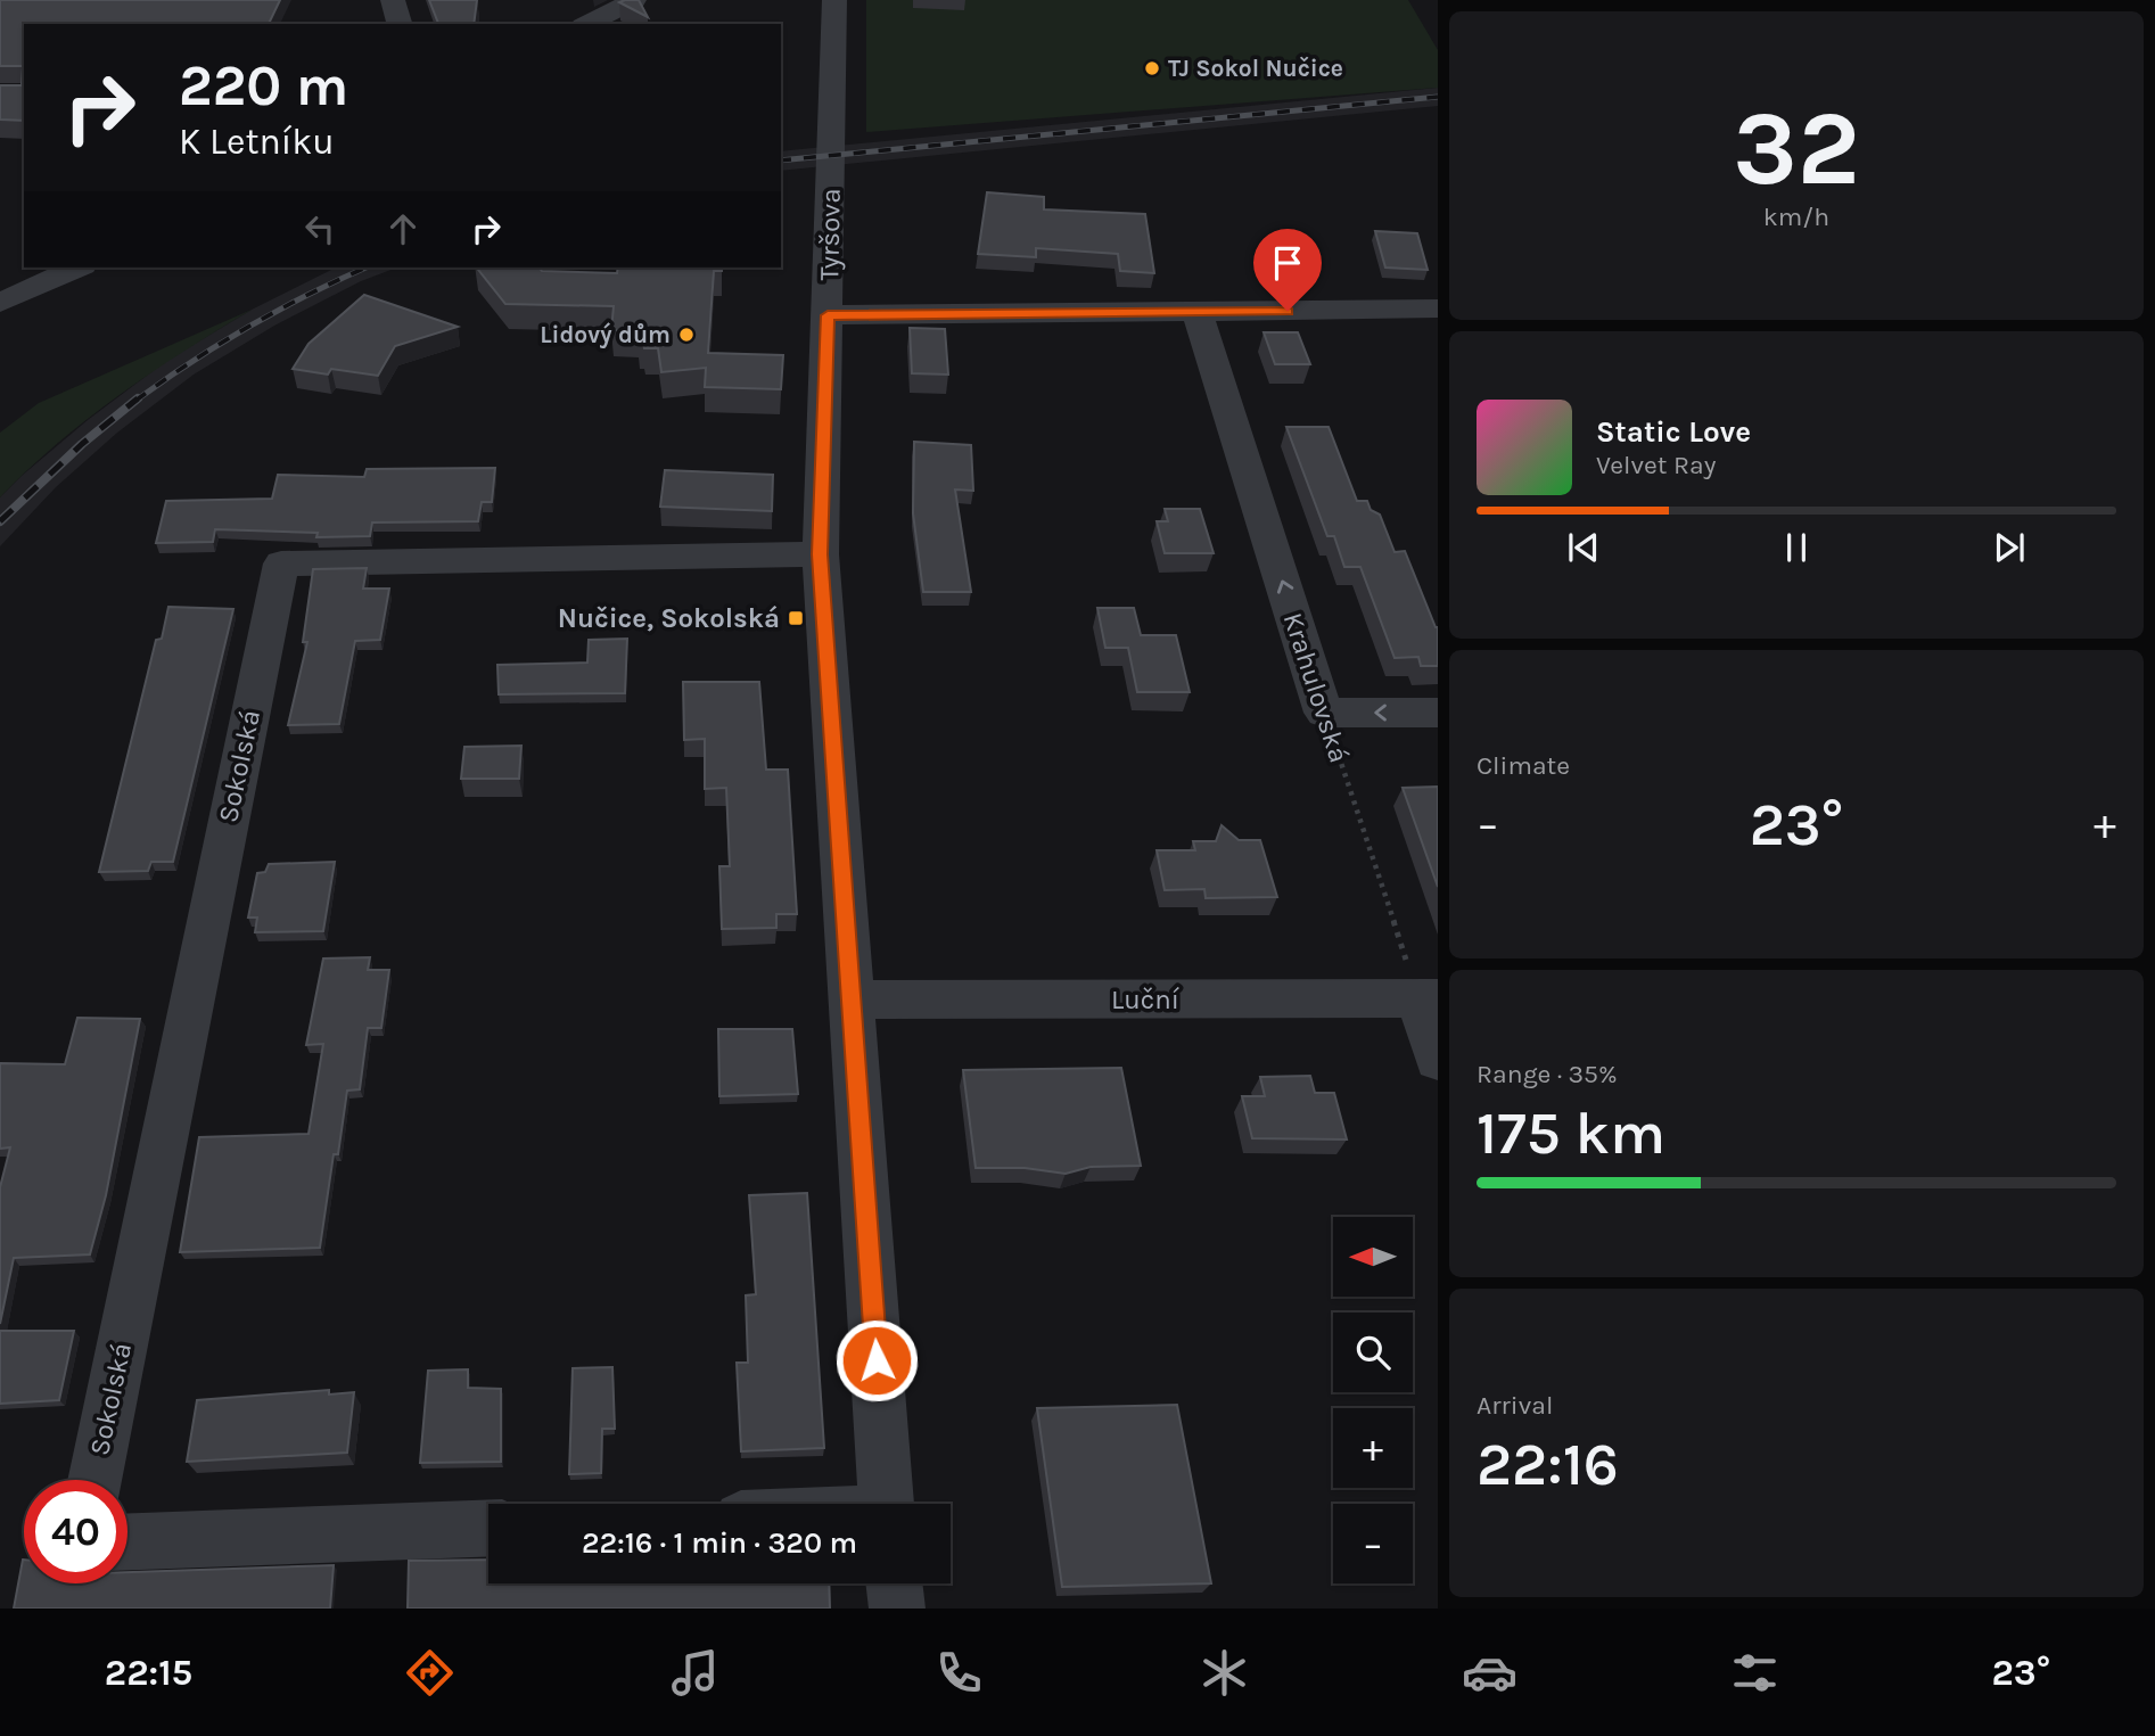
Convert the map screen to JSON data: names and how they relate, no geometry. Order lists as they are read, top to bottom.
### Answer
{
  "streets": {
    "street": [
      "Tyršova",
      "Krahulovská",
      "Sokolská",
      "Luční"
    ]
  },
  "crossings": [
    ["Tyršova", "Sokolská"],
    ["Tyršova", "Luční"],
    ["Krahulovská", "Luční"]
  ],
  "one_way": ["Krahulovská"],
  "places": {
    "other": ["TJ Sokol Nučice", "Lidový dům"],
    "transit": ["Nučice, Sokolská"]
  },
  "north": "left",
  "page": {
    "tile": [
      ["32", "km/h"],
      "Climate",
      ["Range · 35%", "175 km"],
      ["Arrival", "22:16"]
    ],
    "turn": ["220 m", "K Letníku"],
    "song": ["Static Love", "Velvet Ray"],
    "heat": ["−", "23°", "+"],
    "map_buttons": ["+", "−"],
    "limit": "40",
    "trip": "22:16 · 1 min · 320 m",
    "tabs": ["22:15", "23°"]
  }
}
